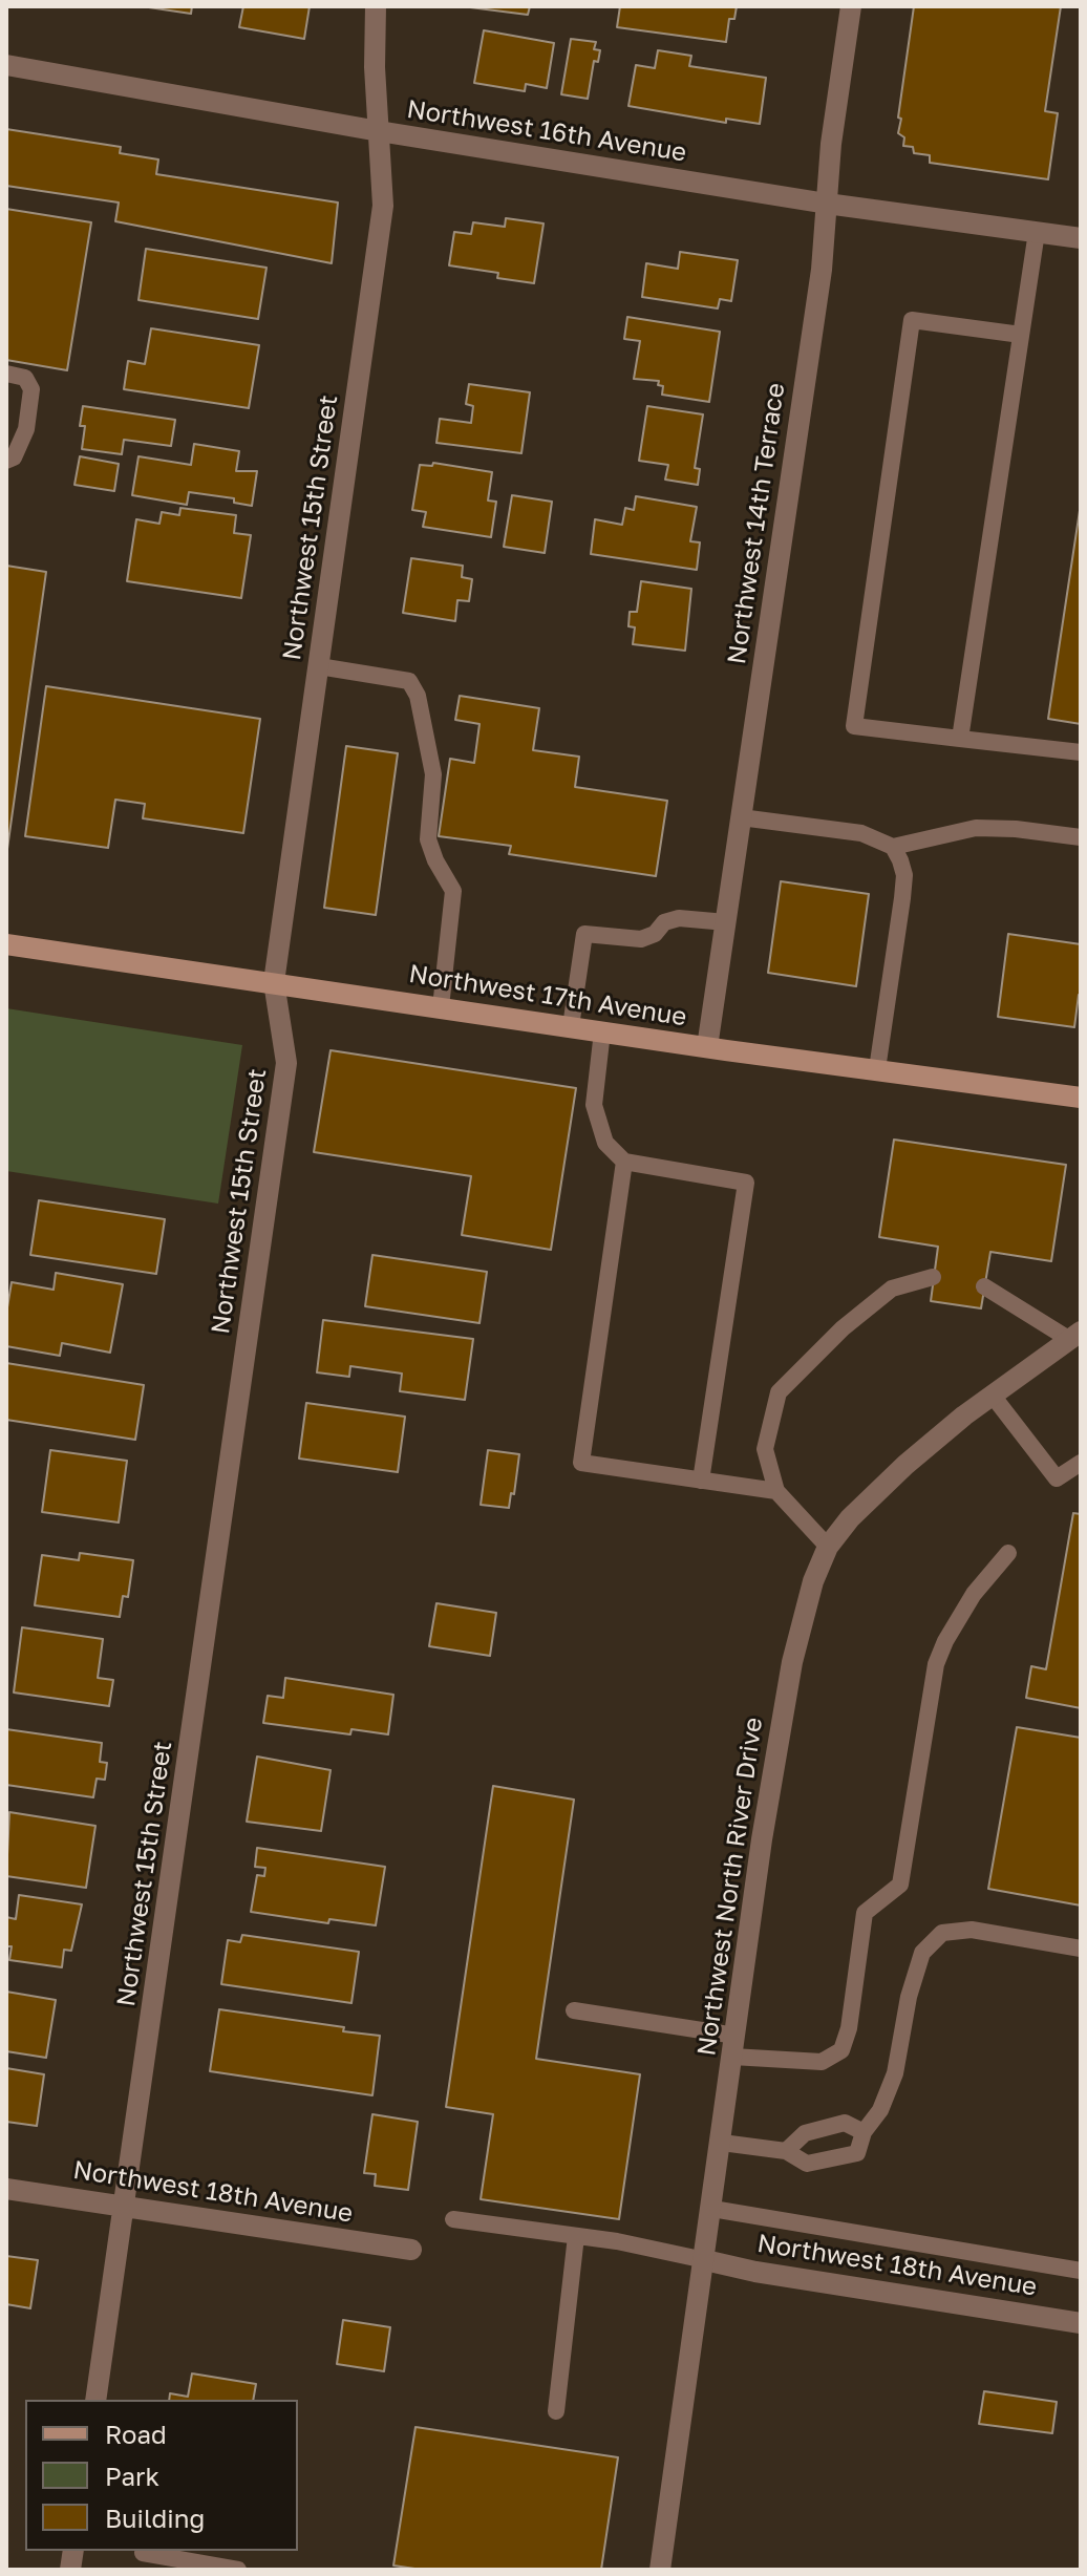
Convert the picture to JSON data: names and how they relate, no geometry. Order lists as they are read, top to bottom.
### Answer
{
  "streets": {
    "main road": ["Northwest 17th Avenue"],
    "street": [
      "Northwest 16th Avenue",
      "Northwest 14th Terrace",
      "Northwest 15th Street",
      "Northwest North River Drive",
      "Northwest 18th Avenue"
    ]
  },
  "crossings": [
    ["Northwest 16th Avenue", "Northwest 14th Terrace"],
    ["Northwest 16th Avenue", "Northwest 15th Street"],
    ["Northwest 14th Terrace", "Northwest 17th Avenue"],
    ["Northwest 15th Street", "Northwest 17th Avenue"],
    ["Northwest 15th Street", "Northwest 18th Avenue"],
    ["Northwest North River Drive", "Northwest 18th Avenue"]
  ],
  "legend": ["Road", "Park", "Building"]
}
